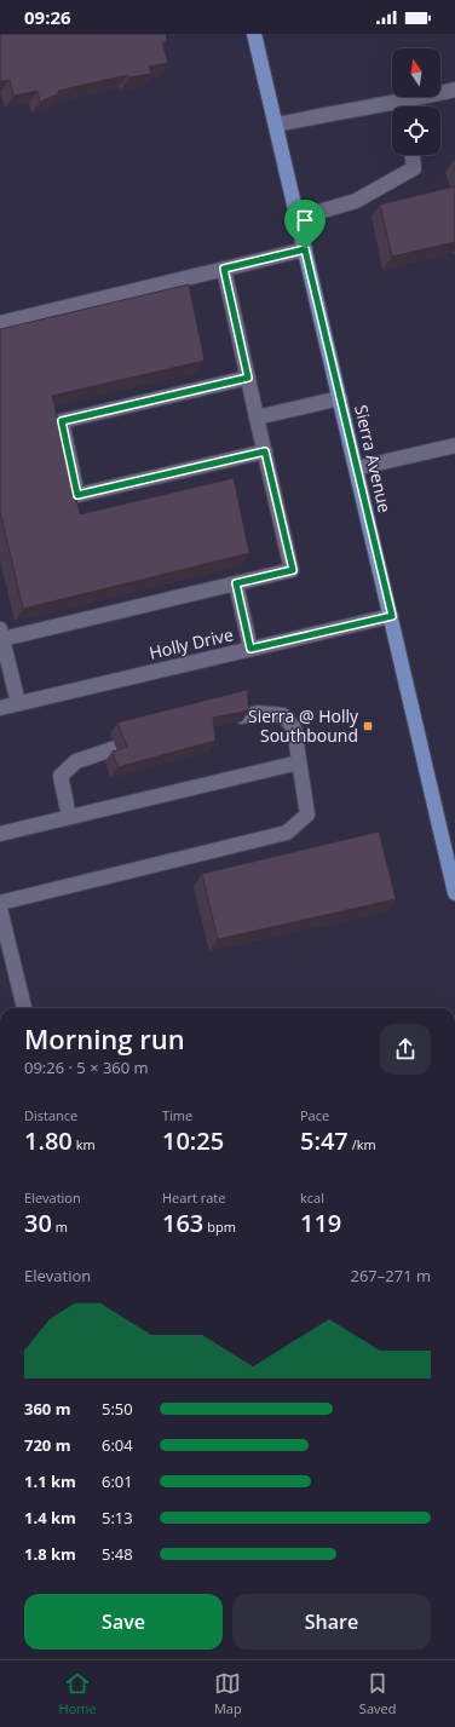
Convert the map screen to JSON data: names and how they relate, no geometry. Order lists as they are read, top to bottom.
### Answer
{
  "streets": {
    "main road": ["Sierra Avenue"],
    "street": ["Holly Drive"]
  },
  "crossings": [
    ["Sierra Avenue", "Holly Drive"]
  ],
  "places": {
    "transit": ["Sierra @ Holly Southbound"]
  },
  "north": "top",
  "page": {
    "status": "09:26",
    "heading": ["Morning run", "09:26 · 5 × 360 m"],
    "stats": [
      ["Distance", "1.80 km"],
      ["Time", "10:25"],
      ["Pace", "5:47 /km"],
      ["Elevation", "30 m"],
      ["Heart rate", "163 bpm"],
      ["kcal", "119"]
    ],
    "chart": ["Elevation", "267–271 m"],
    "list": [
      {
        "name": "360 m",
        "note": "5:50"
      },
      {
        "name": "720 m",
        "note": "6:04"
      },
      {
        "name": "1.1 km",
        "note": "6:01"
      },
      {
        "name": "1.4 km",
        "note": "5:13"
      },
      {
        "name": "1.8 km",
        "note": "5:48"
      }
    ],
    "buttons": ["Save", "Share"],
    "tabs": ["Home", "Map", "Saved"]
  }
}
